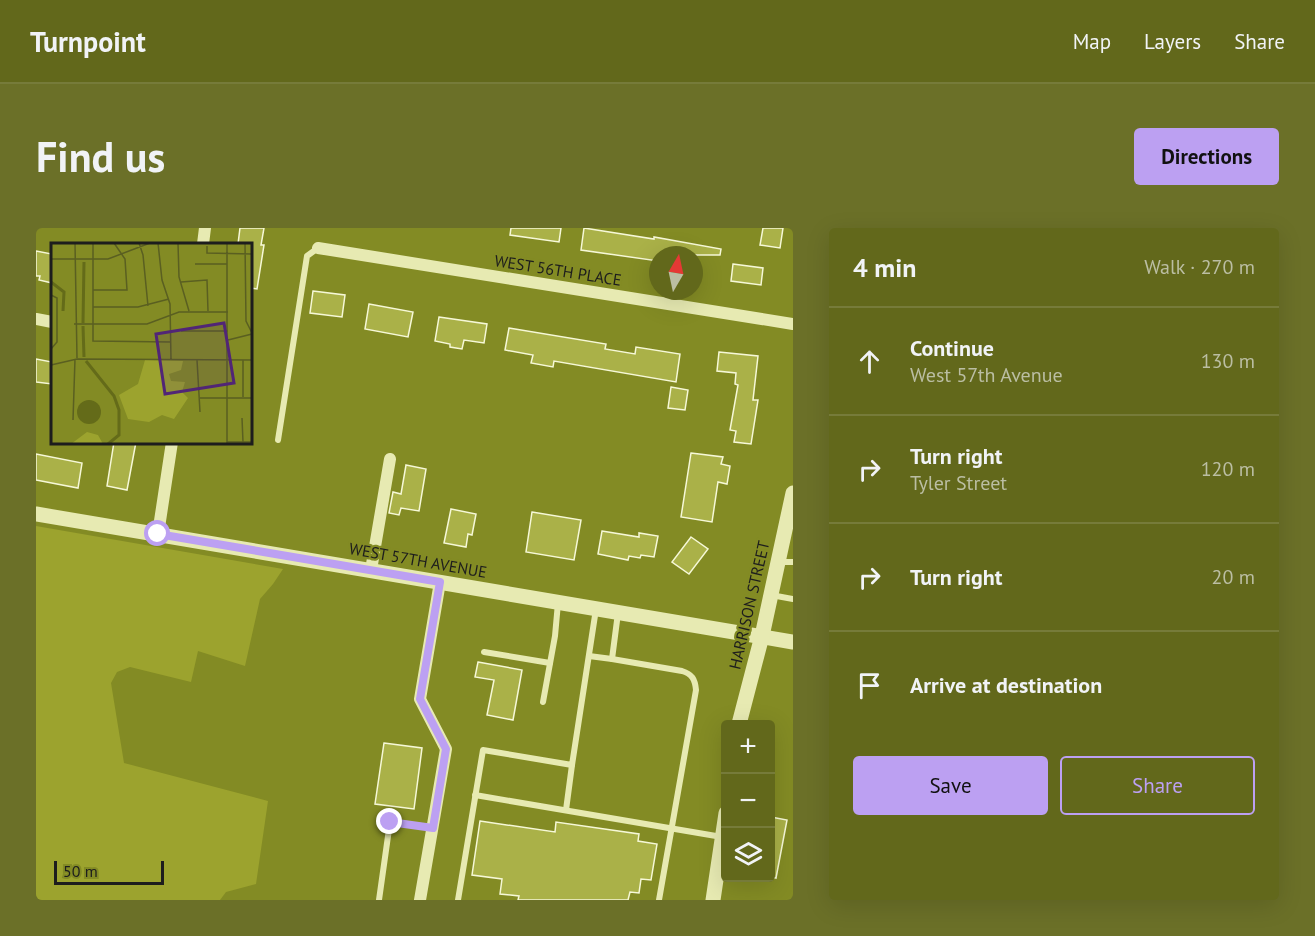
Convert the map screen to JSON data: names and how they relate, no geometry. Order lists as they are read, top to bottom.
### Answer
{
  "streets": {
    "street": ["WEST 56TH PLACE", "WEST 57TH AVENUE", "HARRISON STREET"]
  },
  "crossings": [
    ["WEST 57TH AVENUE", "HARRISON STREET"]
  ],
  "scale_bar": "50 m",
  "north": "top",
  "page": {
    "header": "Turnpoint",
    "nav": ["Map", "Layers", "Share"],
    "buttons": [
      "Directions",
      ["Save", "Share"]
    ],
    "title": "Find us",
    "heading": ["4 min", "Walk · 270 m"],
    "list": [
      ["Continue", "West 57th Avenue", "130 m"],
      ["Turn right", "Tyler Street", "120 m"],
      ["Turn right", "20 m"],
      "Arrive at destination"
    ],
    "map_buttons": ["+", "−"],
    "scale": "50 m"
  }
}
